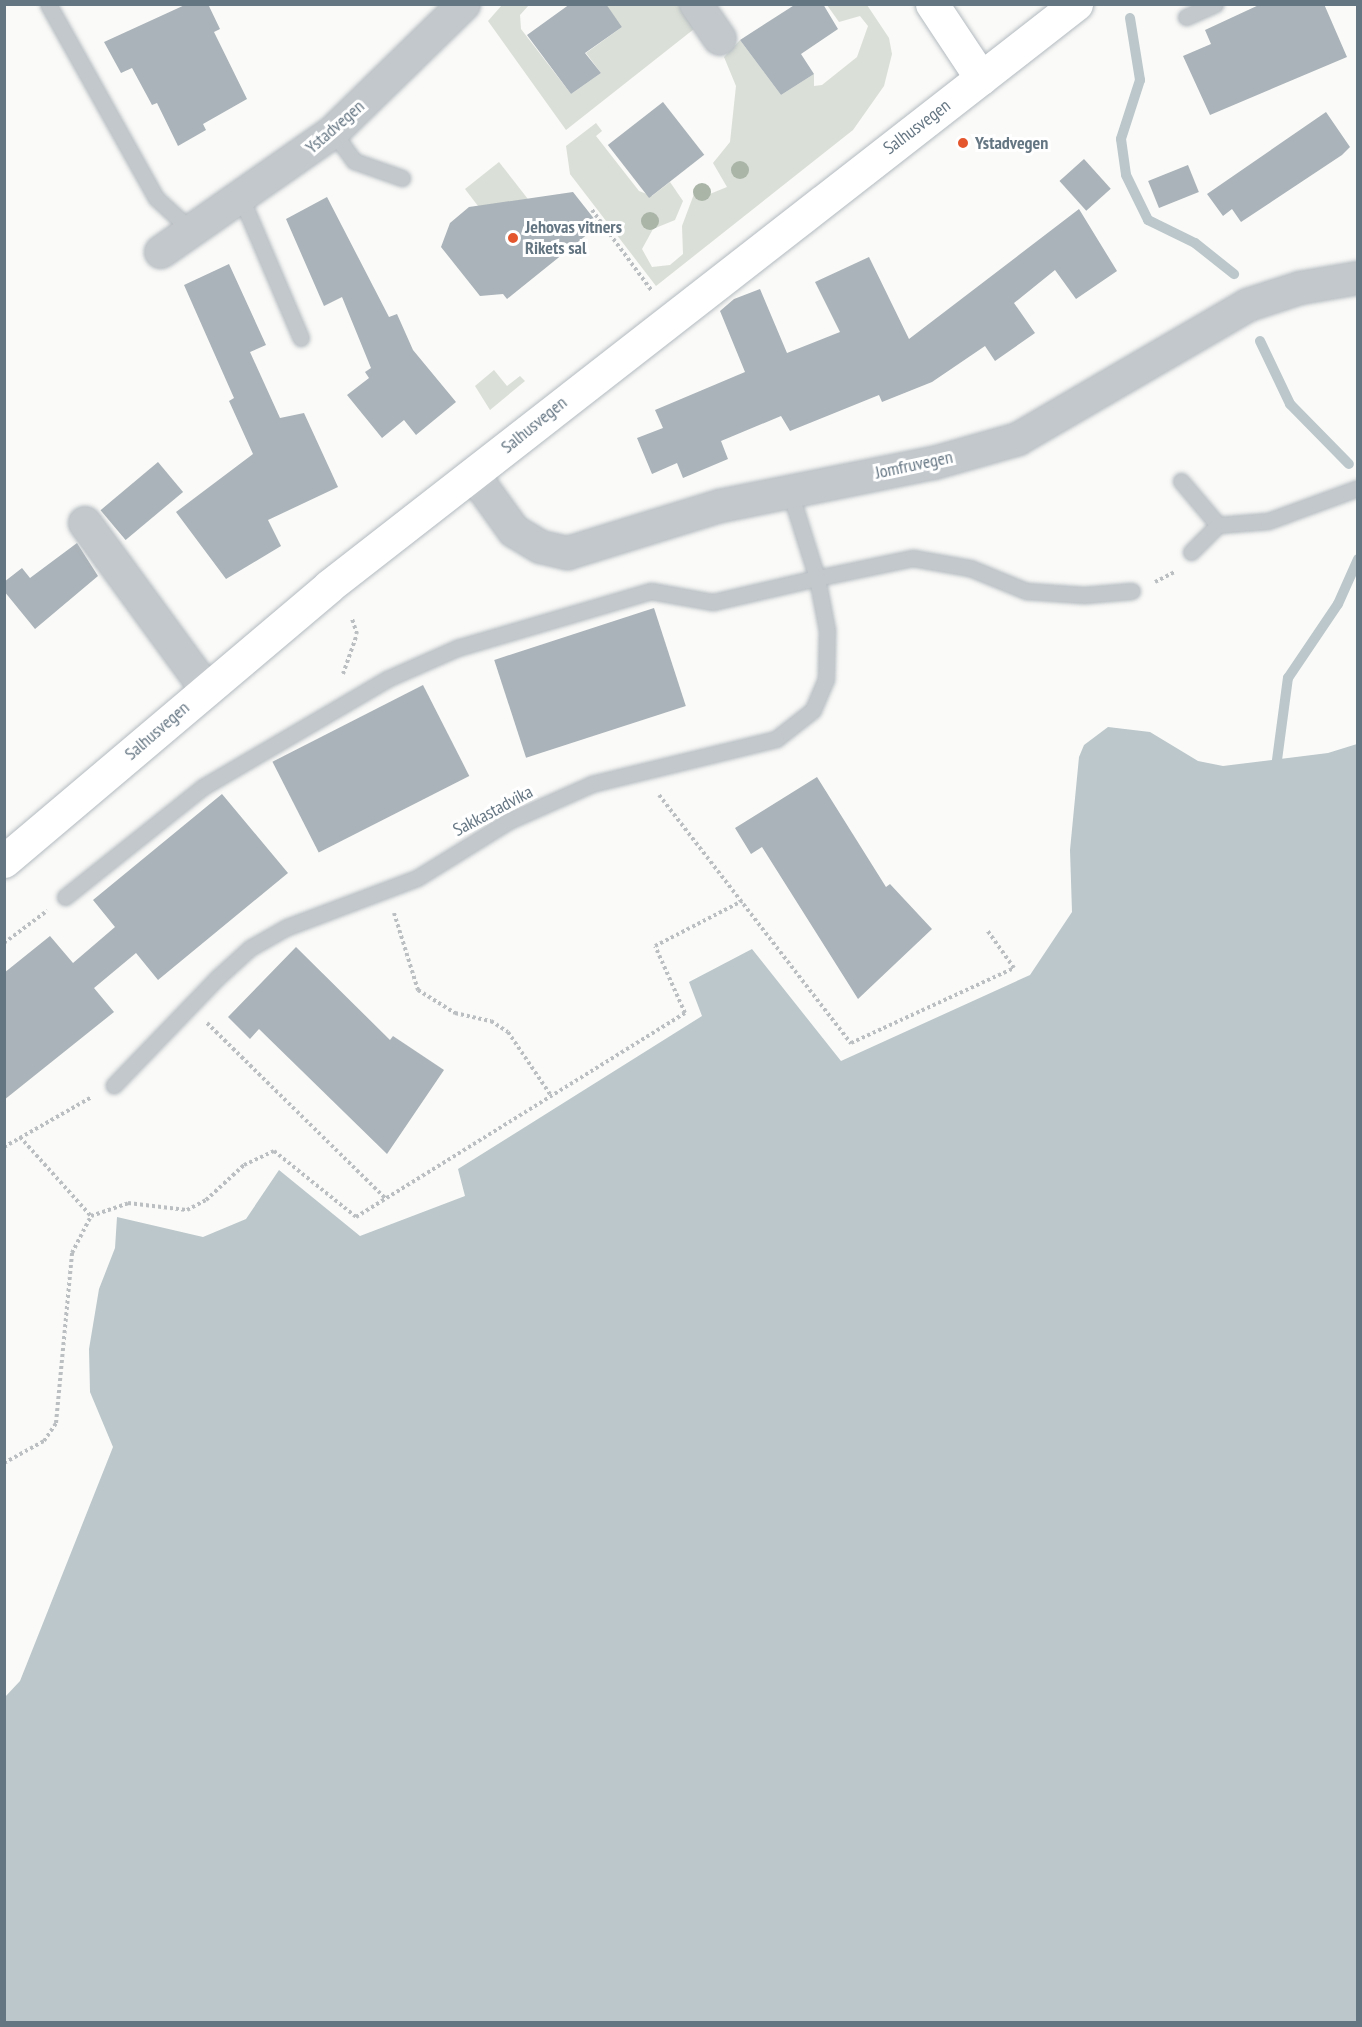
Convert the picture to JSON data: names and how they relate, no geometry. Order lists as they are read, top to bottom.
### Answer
{
  "streets": {
    "main road": ["Salhusvegen"],
    "street": ["Ystadvegen", "Jomfruvegen"],
    "lane": ["Sakkastadvika"]
  },
  "crossings": [
    ["Salhusvegen", "Jomfruvegen"],
    ["Jomfruvegen", "Sakkastadvika"]
  ],
  "places": ["Ystadvegen", "Jehovas vitners Rikets sal"]
}
